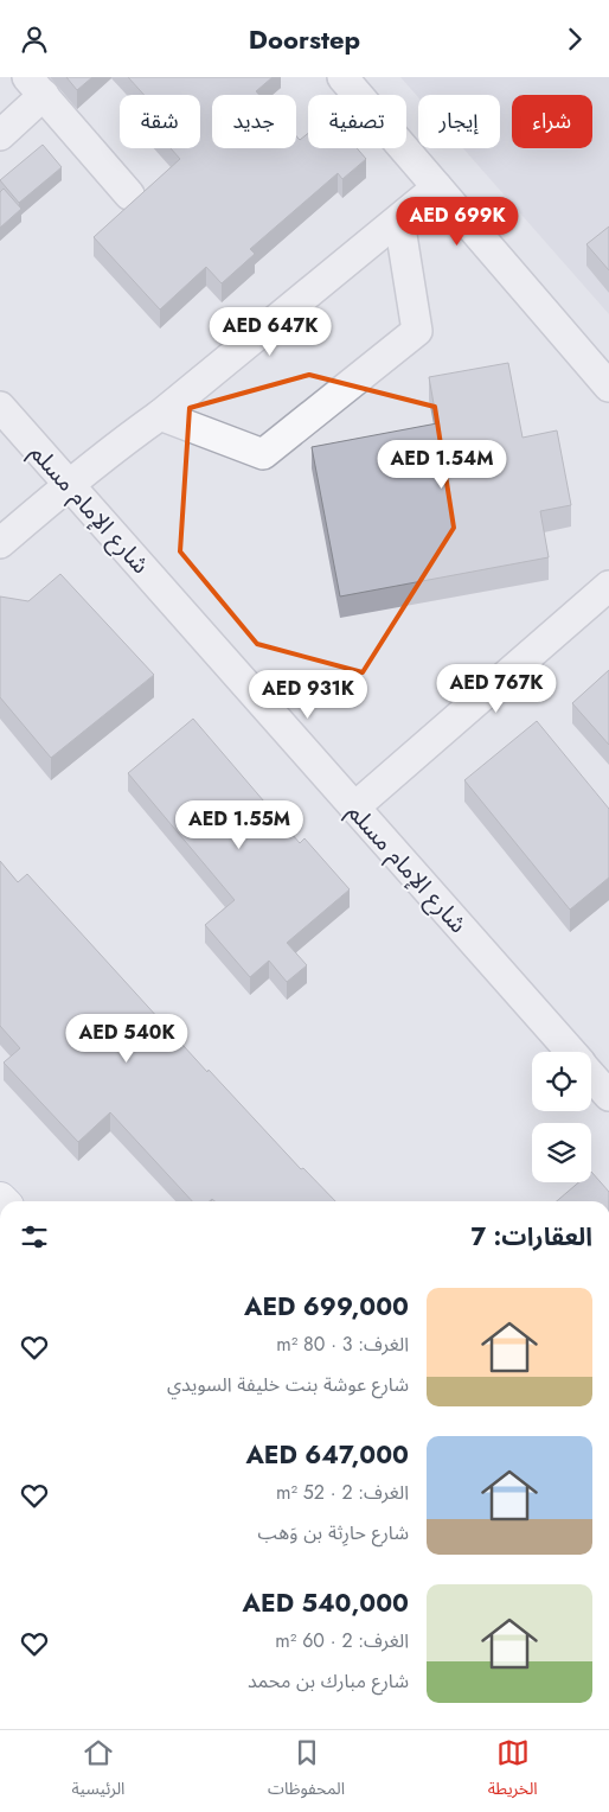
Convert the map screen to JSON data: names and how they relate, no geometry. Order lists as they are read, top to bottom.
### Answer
{
  "streets": {
    "street": ["شارع الإمام مسلم"]
  },
  "page": {
    "header": "Doorstep",
    "chip": [
      "شراء",
      "إيجار",
      "تصفية",
      "جديد",
      "شقة"
    ],
    "price": [
      "AED 699K",
      "AED 647K",
      "AED 1.54M",
      "AED 767K",
      "AED 931K",
      "AED 1.55M",
      "AED 540K"
    ],
    "heading": "العقارات: 7",
    "list": [
      {
        "name": "AED 699,000",
        "note": "الغرف: 3 · 80 m² · شارع عوشة بنت خليفة السويدي"
      },
      {
        "name": "AED 647,000",
        "note": "الغرف: 2 · 52 m² · شارع حارِثة بن وَهب"
      },
      {
        "name": "AED 540,000",
        "note": "الغرف: 2 · 60 m² · شارع مبارك بن محمد"
      }
    ],
    "tabs": ["الخريطة", "المحفوظات", "الرئيسية"]
  }
}
